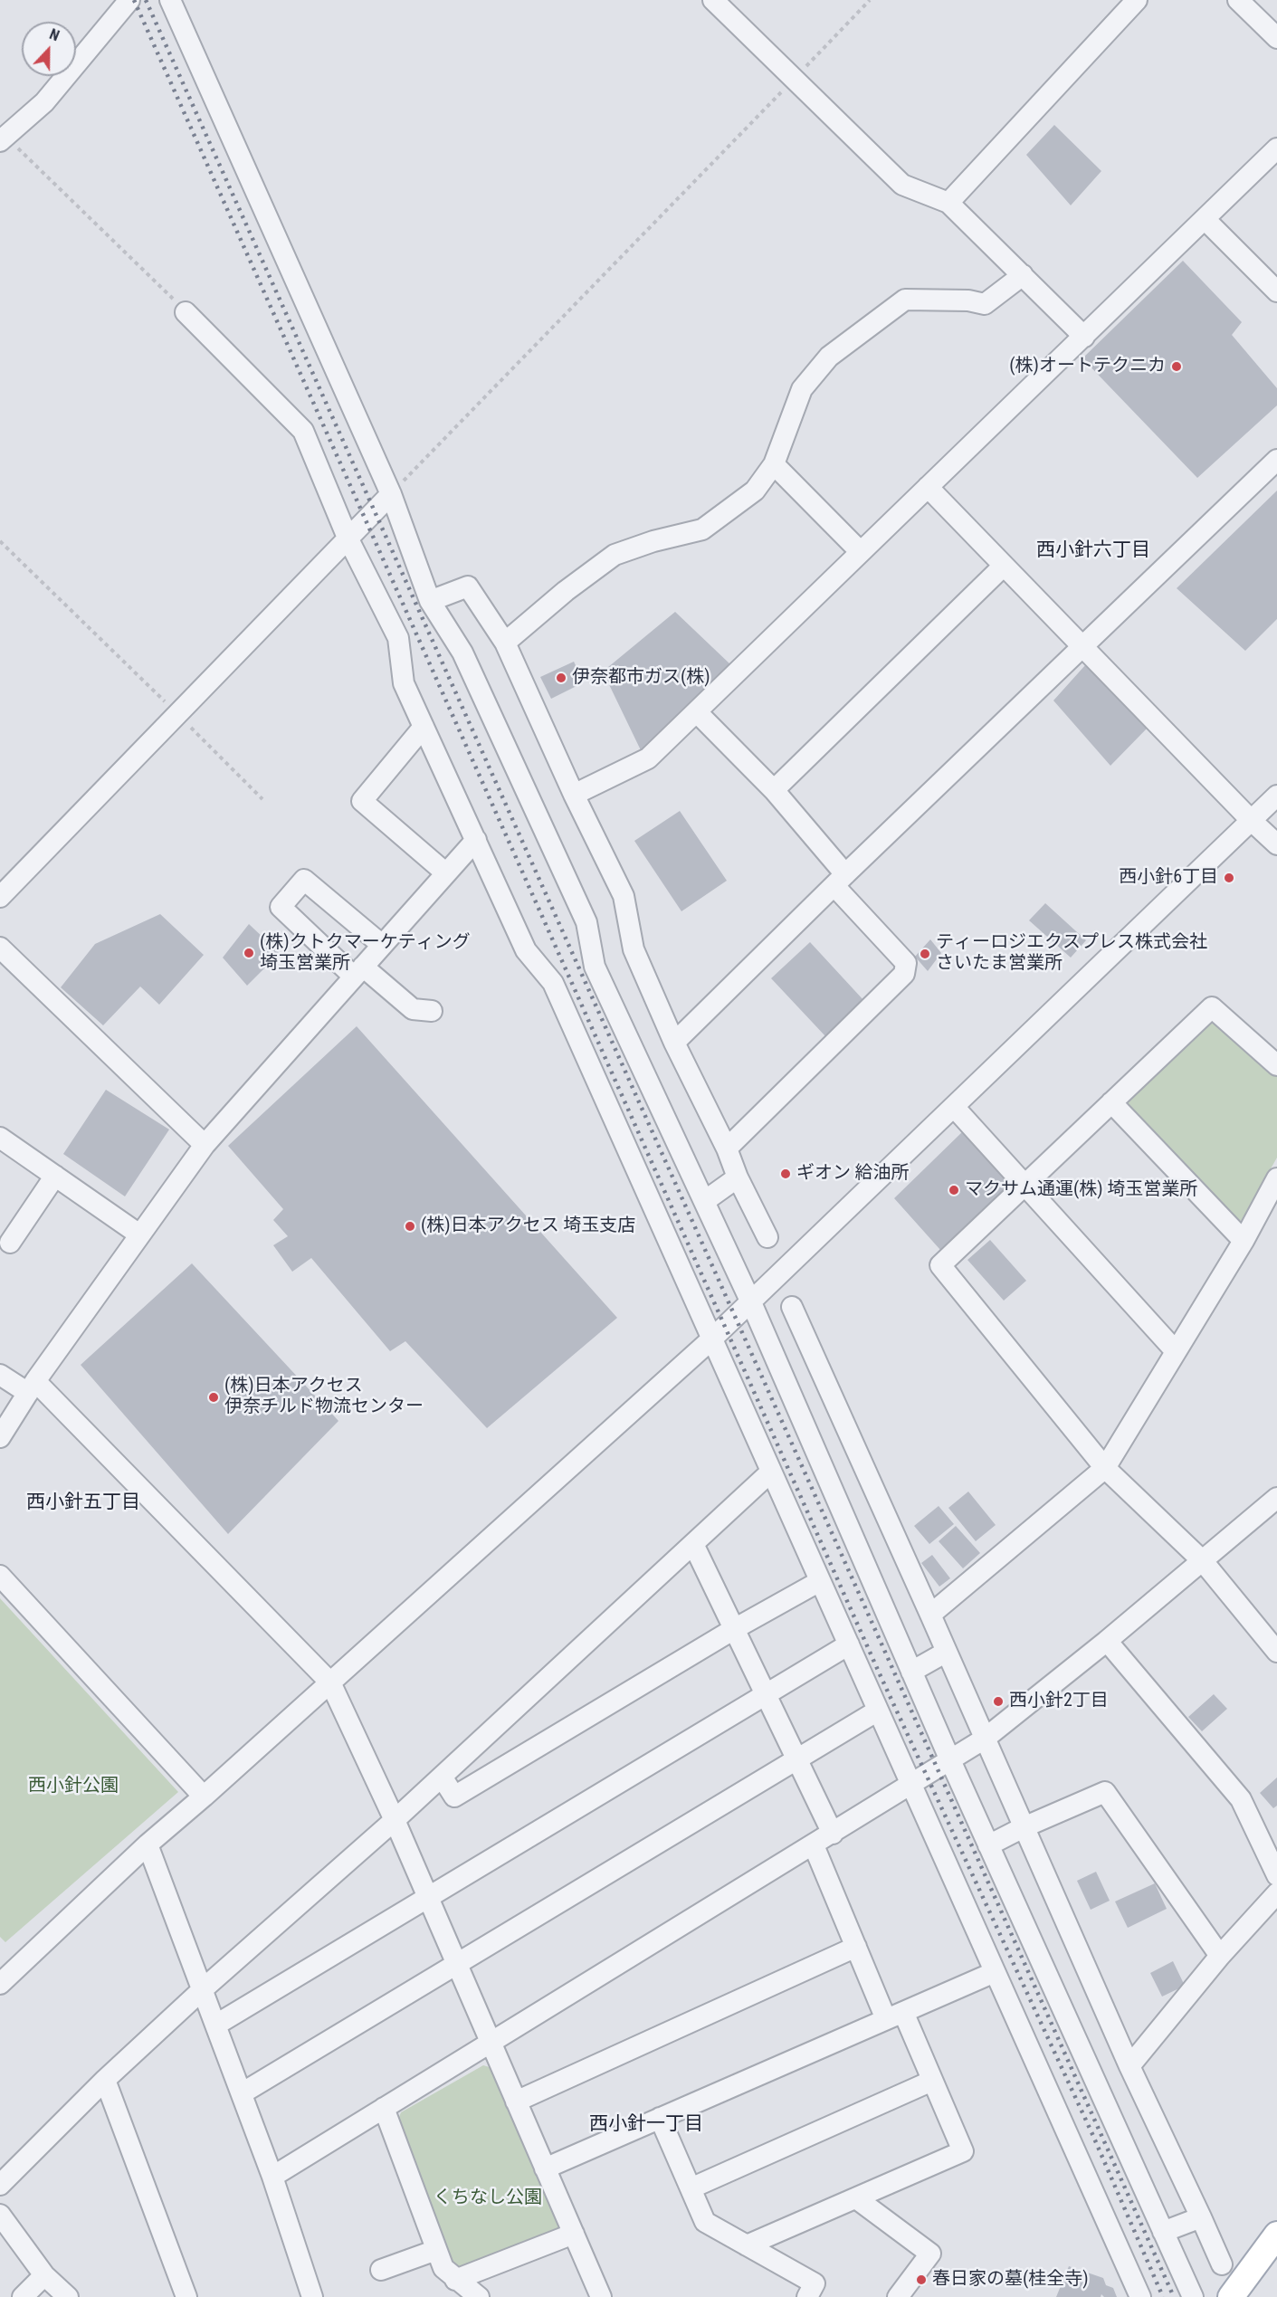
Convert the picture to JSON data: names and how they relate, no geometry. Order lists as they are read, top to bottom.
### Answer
{
  "districts": ["西小針六丁目", "西小針五丁目", "西小針一丁目"],
  "parks": ["西小針公園", "くちなし公園"],
  "places": [
    "(株)オートテクニカ",
    "伊奈都市ガス(株)",
    "西小針6丁目",
    "(株)クトクマーケティング 埼玉営業所",
    "ティーロジエクスプレス株式会社 さいたま営業所",
    "ギオン 給油所",
    "マクサム通運(株) 埼玉営業所",
    "(株)日本アクセス 埼玉支店",
    "(株)日本アクセス 伊奈チルド物流センター",
    "西小針2丁目",
    "春日家の墓(桂全寺)"
  ],
  "north": "top"
}
